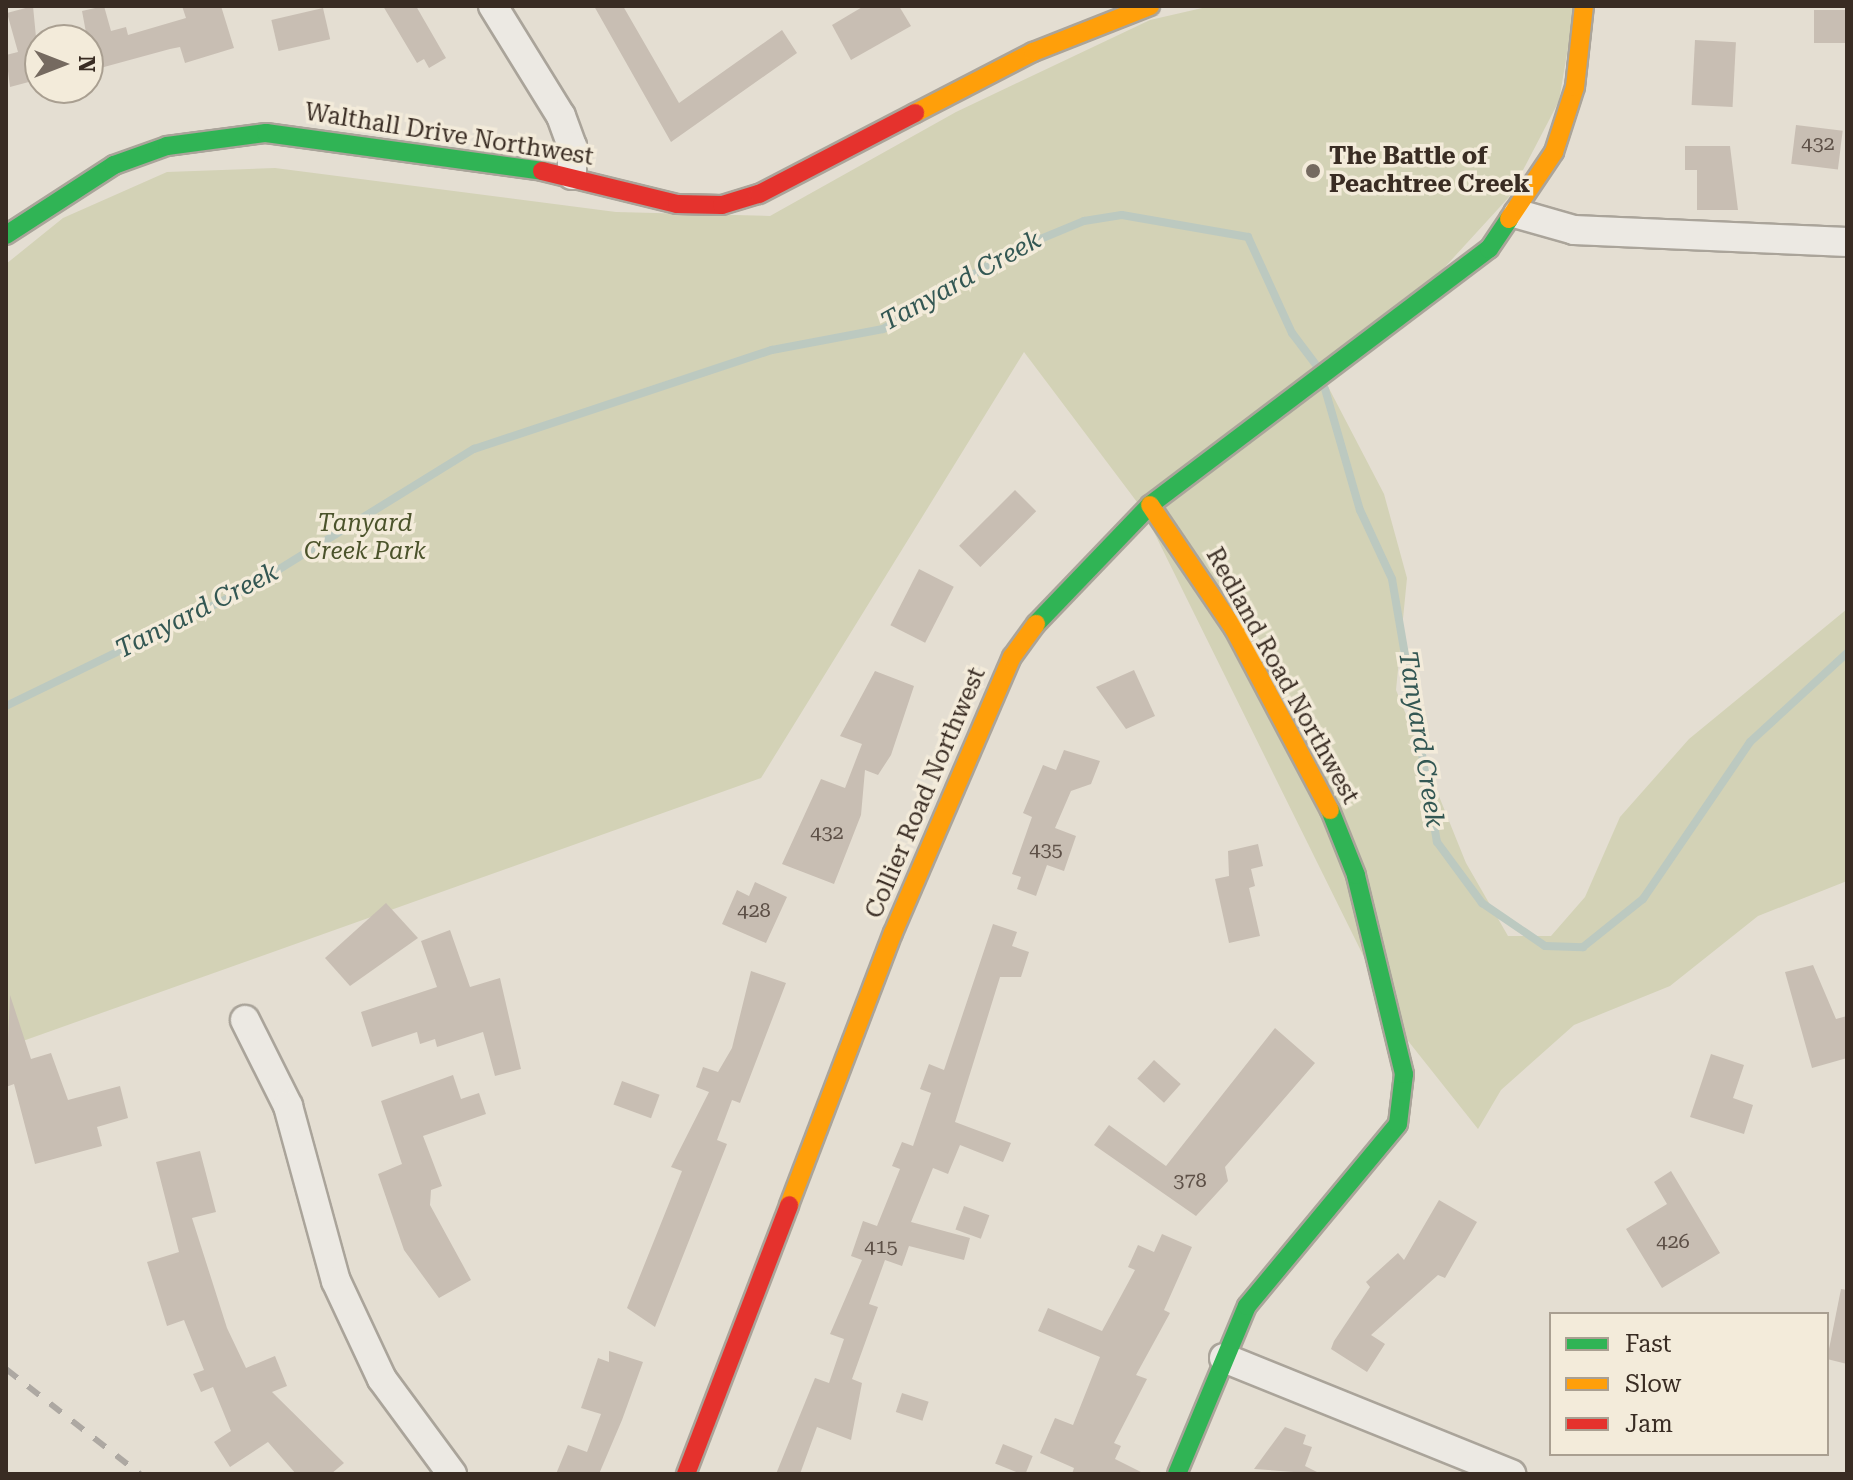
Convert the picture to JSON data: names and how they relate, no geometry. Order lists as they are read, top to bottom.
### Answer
{
  "streets": {
    "street": ["Walthall Drive Northwest", "Redland Road Northwest", "Collier Road Northwest"]
  },
  "crossings": [
    ["Redland Road Northwest", "Collier Road Northwest"]
  ],
  "water": ["Tanyard Creek"],
  "parks": ["Tanyard Creek Park"],
  "places": ["The Battle of Peachtree Creek"],
  "house_numbers": [
    "432",
    "432",
    "435",
    "428",
    "378",
    "426",
    "415"
  ],
  "legend": ["Fast", "Slow", "Jam"],
  "north": "right"
}
